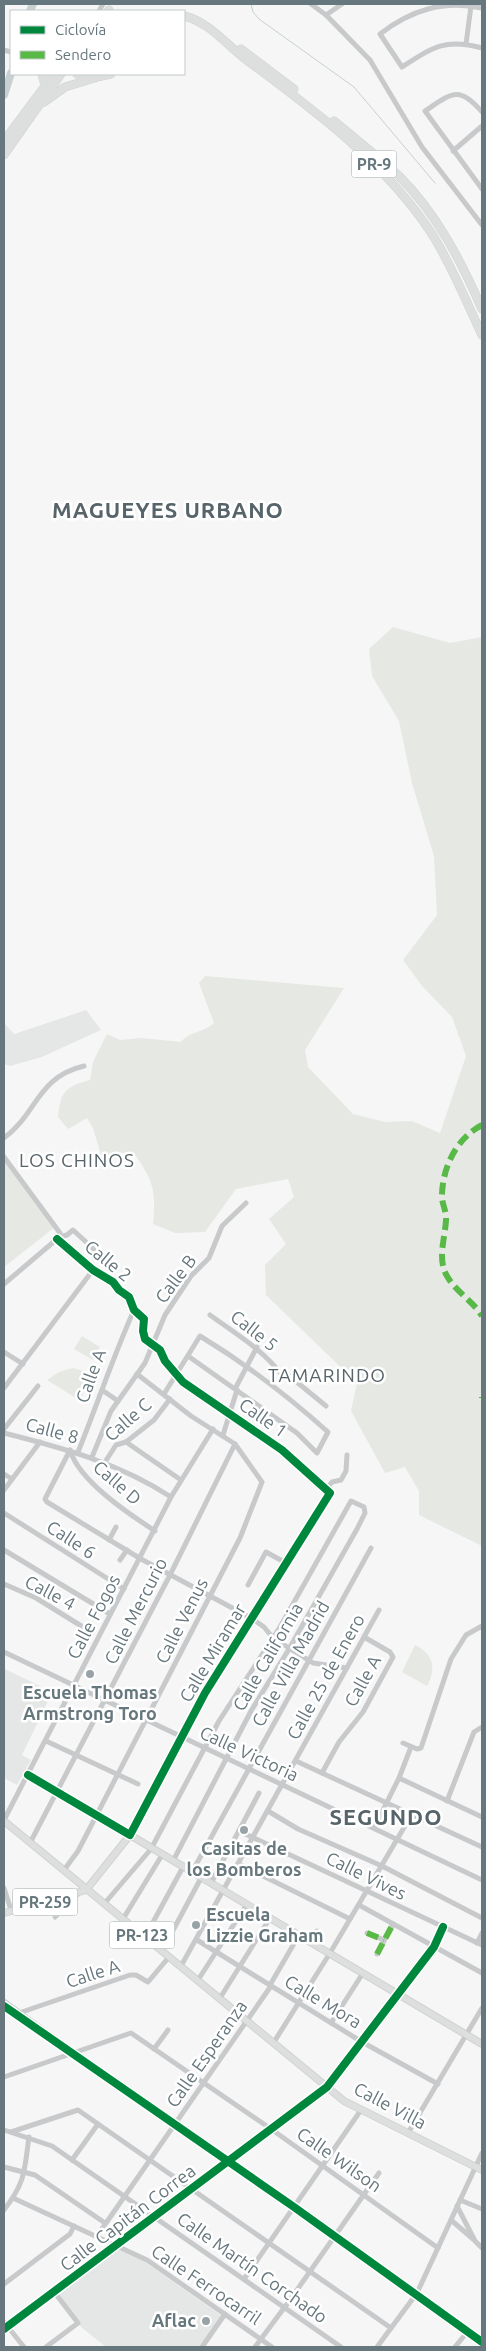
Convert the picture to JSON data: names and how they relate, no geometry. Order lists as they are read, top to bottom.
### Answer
{
  "streets": {
    "highway": ["PR-9"],
    "main road": [
      "Calle Miramar",
      "PR-259",
      "PR-123",
      "Calle Villa"
    ],
    "street": [
      "Calle 2",
      "Calle B",
      "Calle 5",
      "Calle A",
      "Calle 1",
      "Calle C",
      "Calle 8",
      "Calle D",
      "Calle 6",
      "Calle 4",
      "Calle Mercurio",
      "Calle Fogos",
      "Calle Venus",
      "Calle California",
      "Calle Villa Madrid",
      "Calle 25 de Enero",
      "Calle Victoria",
      "Calle Vives",
      "Calle Mora",
      "Calle Esperanza",
      "Calle Wilson",
      "Calle Capitán Correa",
      "Calle Martín Corchado",
      "Calle Ferrocarril"
    ]
  },
  "crossings": [
    ["Calle 2", "Calle B"],
    ["Calle 2", "Calle A"],
    ["Calle 2", "Calle 1"],
    ["Calle B", "Calle 1"],
    ["Calle B", "Calle 8"],
    ["Calle A", "Calle 8"],
    ["Calle A", "Calle 25 de Enero"],
    ["Calle A", "Calle Villa"],
    ["Calle 1", "Calle C"],
    ["Calle 1", "Calle Miramar"],
    ["Calle C", "Calle 8"],
    ["Calle 8", "Calle D"],
    ["Calle D", "Calle Fogos"],
    ["Calle 6", "Calle Fogos"],
    ["Calle Mercurio", "Calle Venus"],
    ["Calle Mercurio", "Calle Victoria"],
    ["Calle Mercurio", "Calle Villa"],
    ["Calle Fogos", "Calle Victoria"],
    ["Calle Fogos", "Calle Villa"],
    ["Calle Venus", "Calle Victoria"],
    ["Calle Miramar", "Calle Victoria"],
    ["Calle Miramar", "PR-259"],
    ["Calle Miramar", "Calle Villa"],
    ["Calle California", "Calle Victoria"],
    ["Calle Villa Madrid", "Calle Victoria"],
    ["Calle 25 de Enero", "Calle Victoria"],
    ["Calle 25 de Enero", "Calle Vives"],
    ["Calle 25 de Enero", "Calle Mora"],
    ["Calle 25 de Enero", "Calle Villa"],
    ["Calle Vives", "Calle Capitán Correa"],
    ["PR-259", "Calle Villa"],
    ["Calle Mora", "Calle Esperanza"],
    ["Calle Mora", "Calle Capitán Correa"],
    ["Calle Esperanza", "Calle Villa"],
    ["Calle Esperanza", "Calle Wilson"],
    ["Calle Esperanza", "Calle Martín Corchado"],
    ["Calle Esperanza", "Calle Ferrocarril"],
    ["Calle Villa", "Calle Capitán Correa"],
    ["Calle Wilson", "Calle Capitán Correa"],
    ["Calle Capitán Correa", "Calle Martín Corchado"],
    ["Calle Capitán Correa", "Calle Ferrocarril"]
  ],
  "districts": [
    "MAGUEYES URBANO",
    "LOS CHINOS",
    "TAMARINDO",
    "SEGUNDO"
  ],
  "places": [
    "Escuela Thomas Armstrong Toro",
    "Casitas de los Bomberos",
    "Escuela Lizzie Graham",
    "Aflac"
  ],
  "legend": ["Ciclovía", "Sendero"]
}
